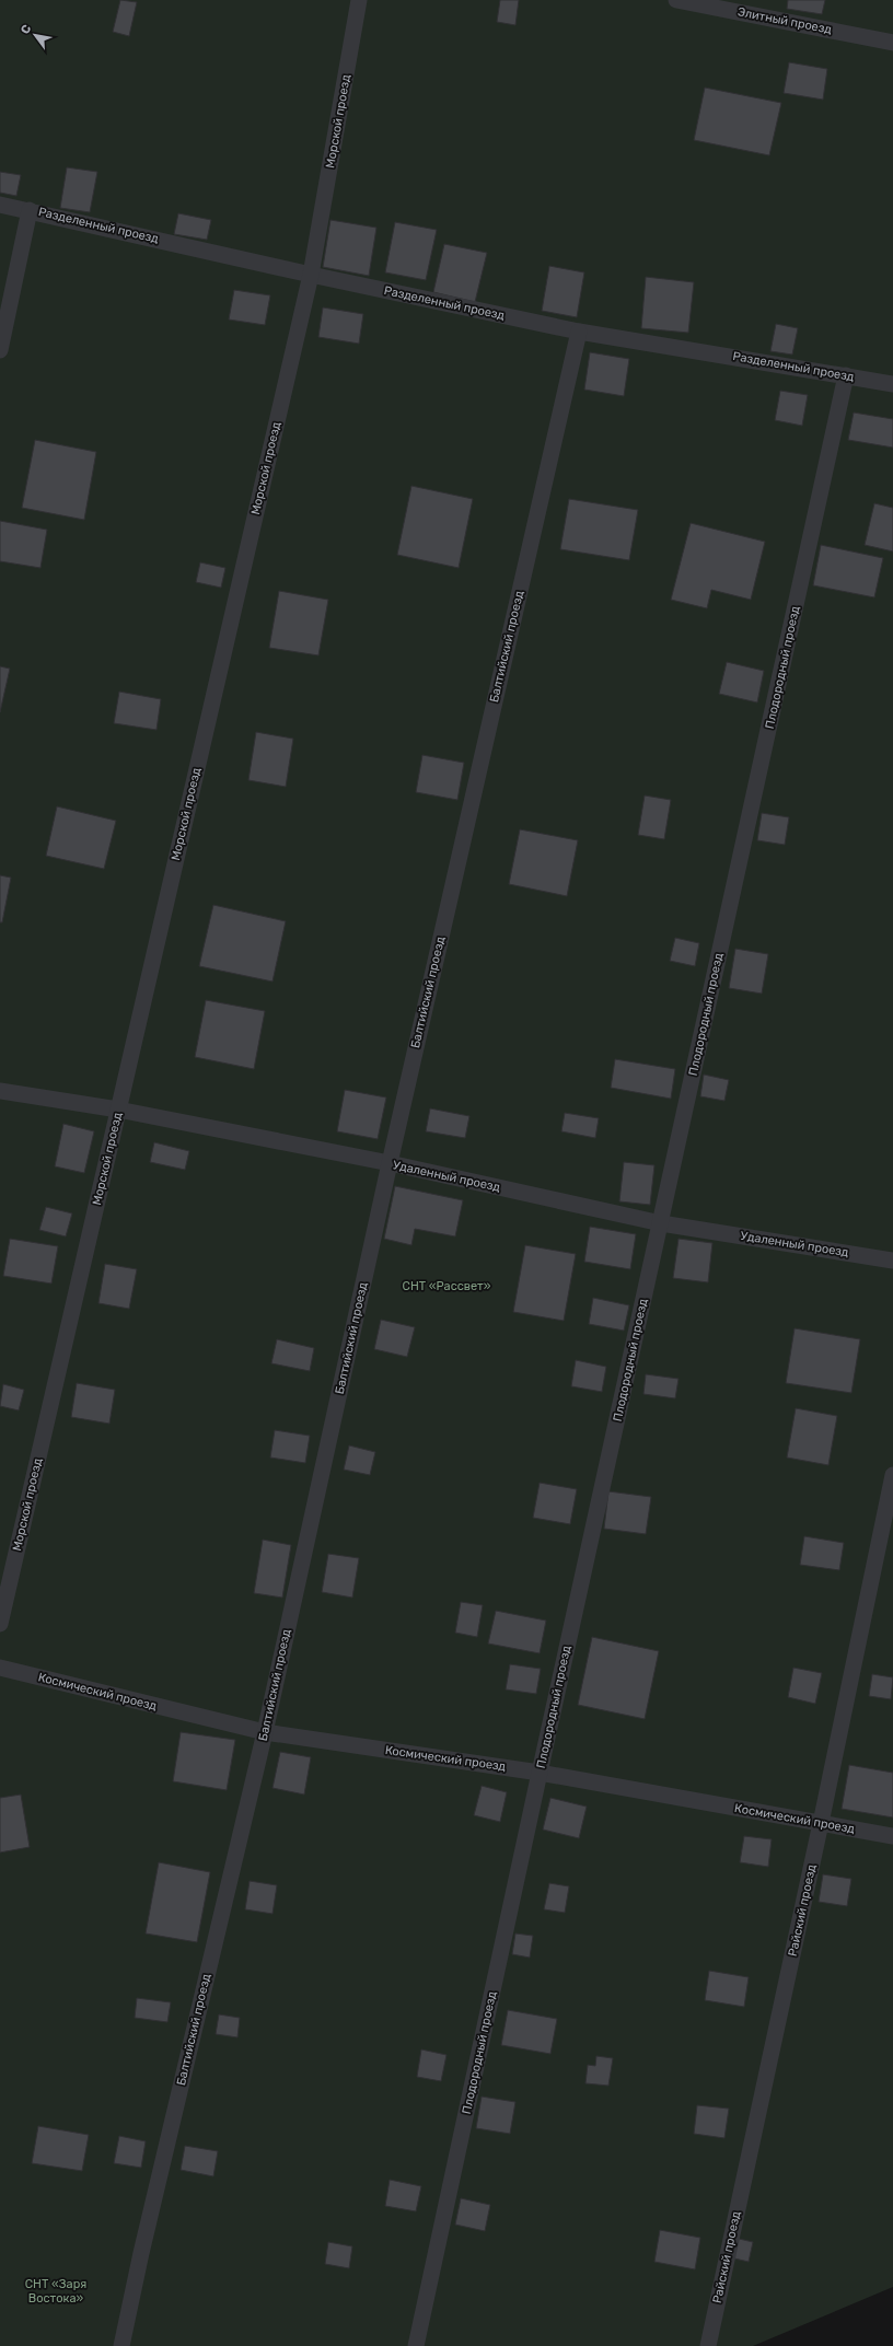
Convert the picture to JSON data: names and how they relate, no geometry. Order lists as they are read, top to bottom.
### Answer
{
  "streets": {
    "lane": [
      "Элитный проезд",
      "Морской проезд",
      "Разделенный проезд",
      "Балтийский проезд",
      "Плодородный проезд",
      "Удаленный проезд",
      "Космический проезд",
      "Райский проезд"
    ]
  },
  "crossings": [
    ["Морской проезд", "Разделенный проезд"],
    ["Морской проезд", "Удаленный проезд"],
    ["Разделенный проезд", "Балтийский проезд"],
    ["Разделенный проезд", "Плодородный проезд"],
    ["Балтийский проезд", "Удаленный проезд"],
    ["Балтийский проезд", "Космический проезд"],
    ["Плодородный проезд", "Удаленный проезд"],
    ["Плодородный проезд", "Космический проезд"],
    ["Космический проезд", "Райский проезд"]
  ],
  "parks": ["СНТ «Рассвет»", "СНТ «Заря Востока»"],
  "north": "top left"
}
